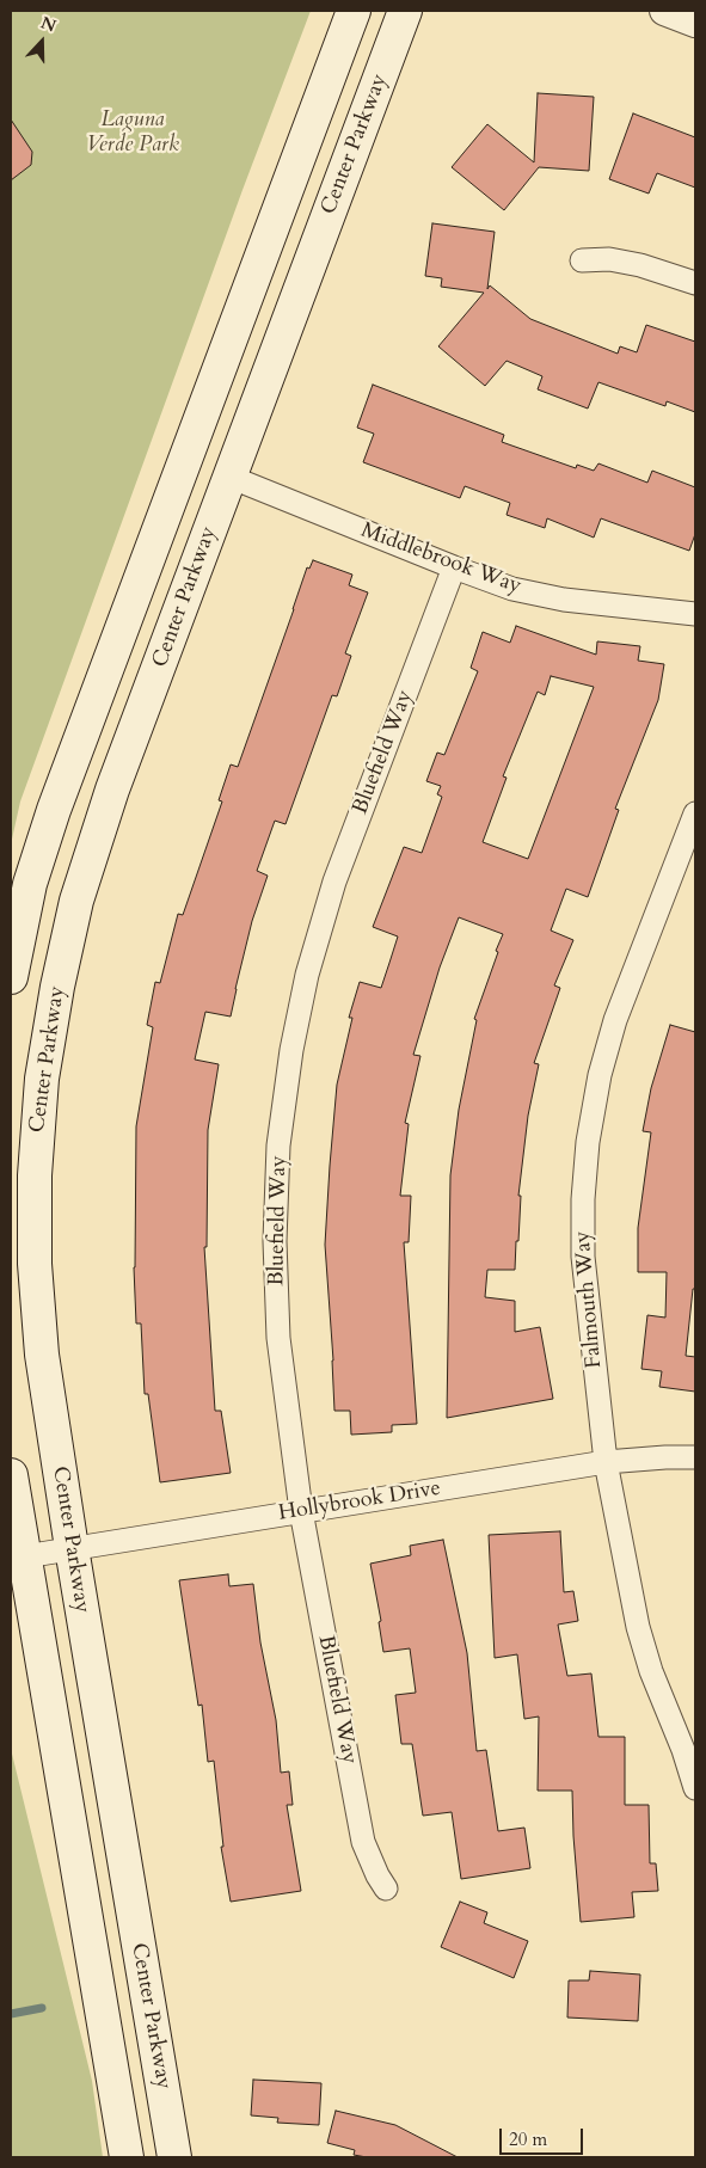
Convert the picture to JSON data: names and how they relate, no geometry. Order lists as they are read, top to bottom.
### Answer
{
  "streets": {
    "main road": ["Center Parkway"],
    "street": [
      "Middlebrook Way",
      "Bluefield Way",
      "Falmouth Way",
      "Hollybrook Drive"
    ]
  },
  "crossings": [
    ["Center Parkway", "Middlebrook Way"],
    ["Center Parkway", "Hollybrook Drive"],
    ["Middlebrook Way", "Bluefield Way"],
    ["Bluefield Way", "Hollybrook Drive"],
    ["Falmouth Way", "Hollybrook Drive"]
  ],
  "parks": ["Laguna Verde Park"],
  "scale_bar": "20 m",
  "north": "top"
}
